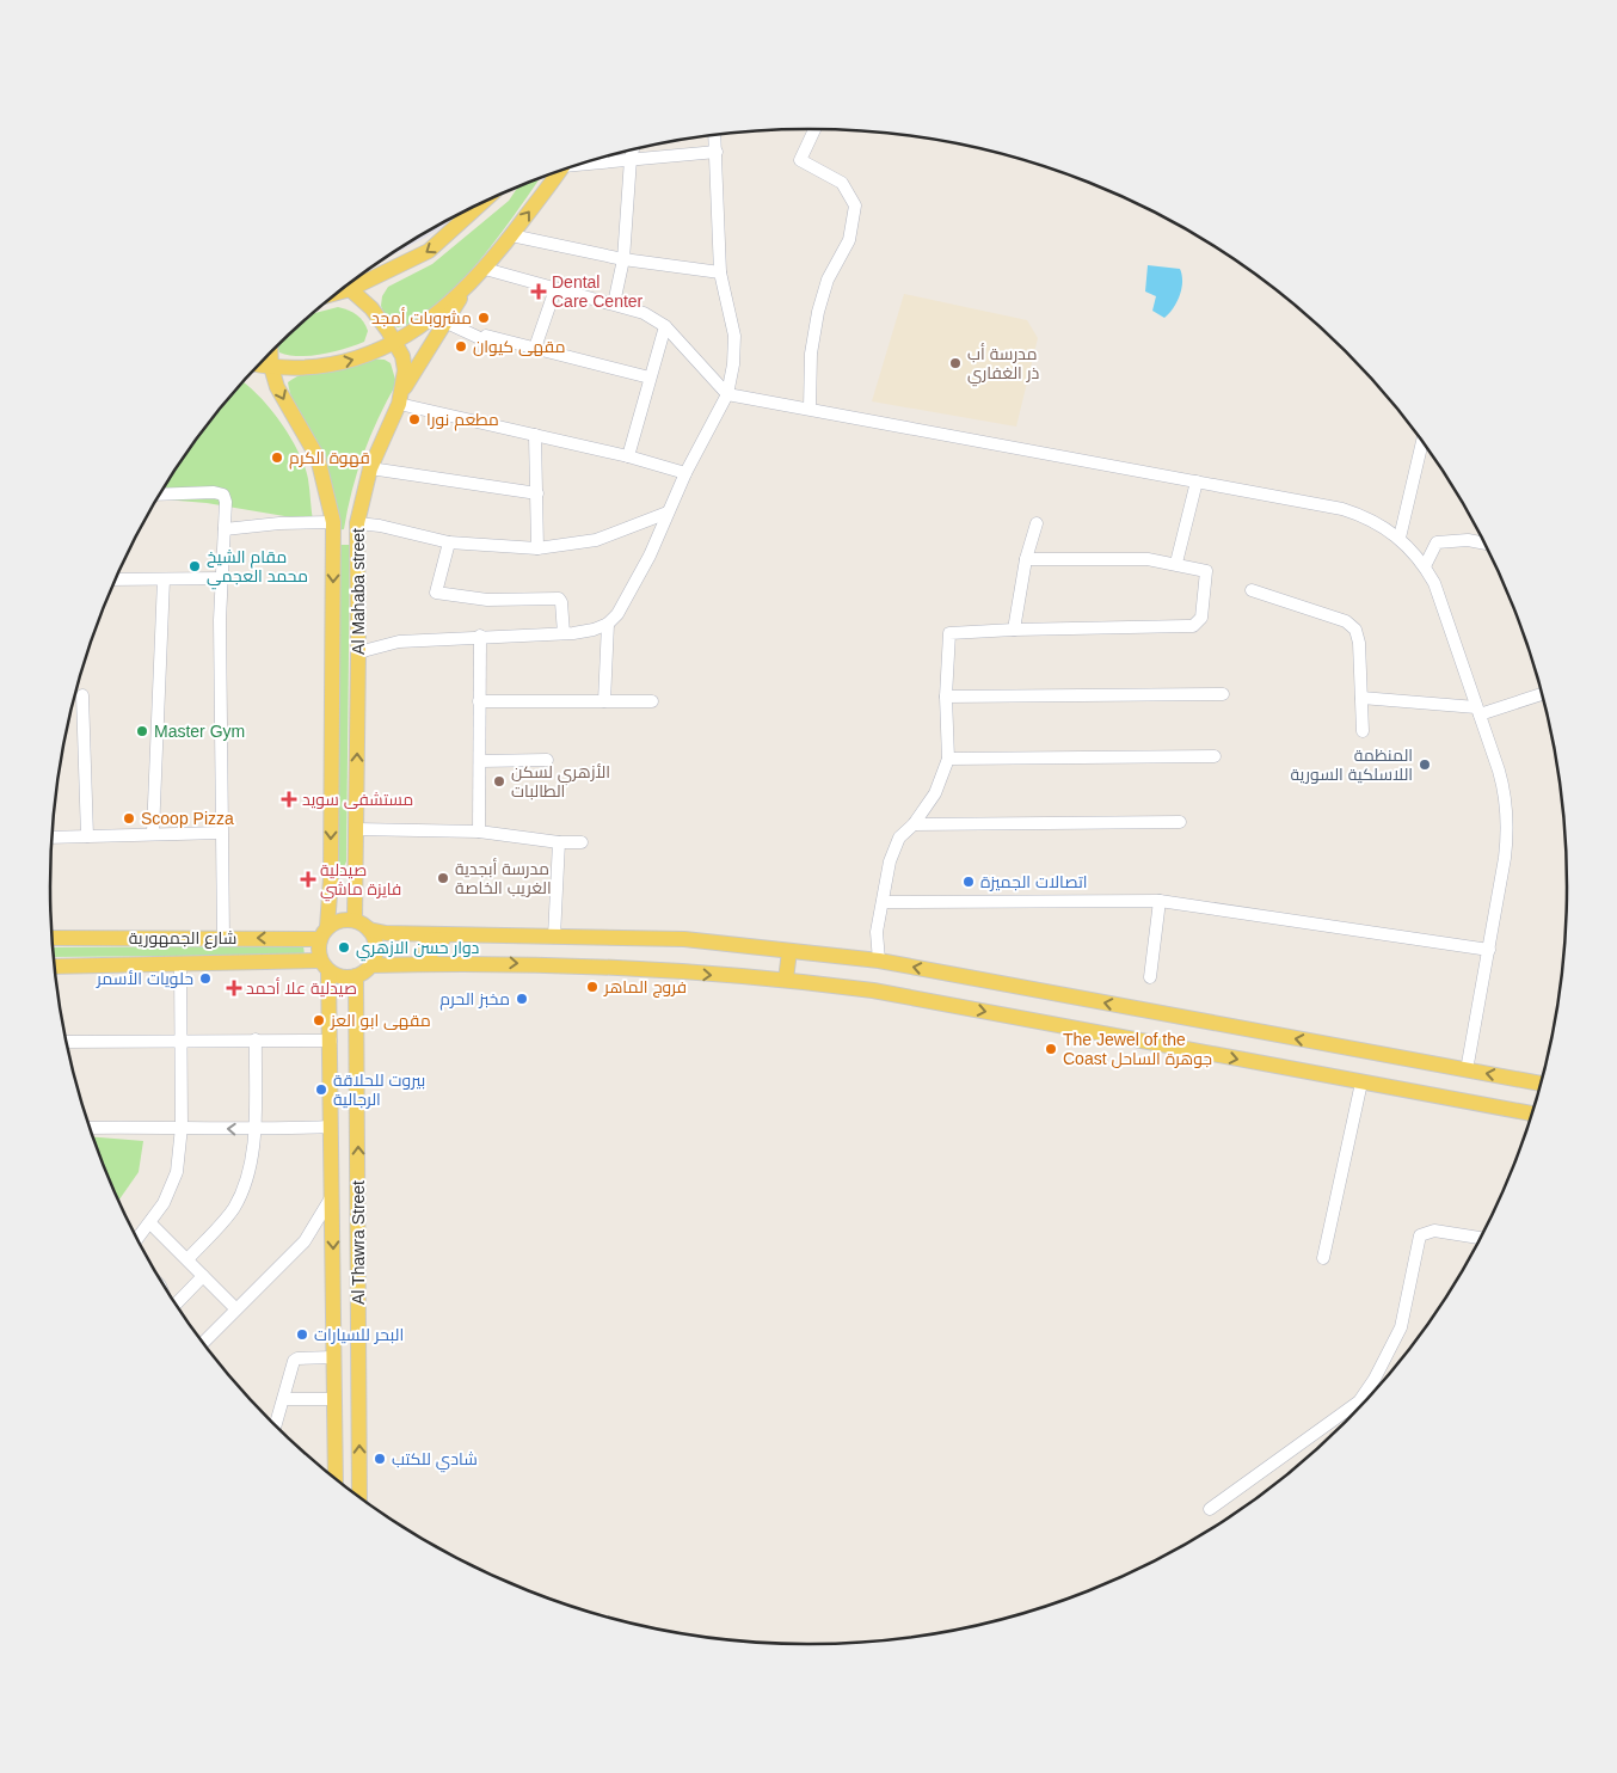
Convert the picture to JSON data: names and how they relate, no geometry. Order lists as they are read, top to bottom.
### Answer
{
  "streets": {
    "main road": ["Al Mahaba street", "شارع الجمهورية", "Al Thawra Street"]
  },
  "crossings": [
    ["Al Mahaba street", "شارع الجمهورية"],
    ["Al Mahaba street", "Al Thawra Street"],
    ["شارع الجمهورية", "Al Thawra Street"]
  ],
  "places": {
    "health": [
      "Dental Care Center",
      "مستشفى سويد",
      "صيدلية فايزة ماشي",
      "صيدلية علا أحمد"
    ],
    "other": [
      "مشروبات أمجد",
      "مقهى كيوان",
      "مدرسة أب ذر الغفاري",
      "مطعم نورا",
      "قهوة الكرم",
      "مقام الشيخ محمد العجمي",
      "Master Gym",
      "المنظمة اللاسلكية السورية",
      "الأزهري لسكن الطالبات",
      "Scoop Pizza",
      "مدرسة أبجدية الغريب الخاصة",
      "اتصالات الجميزة",
      "دوار حسن الازهري",
      "حلويات الأسمر",
      "فروج الماهر",
      "مخبز الحرم",
      "مقهى ابو العز",
      "The Jewel of the Coast جوهرة الساحل",
      "بيروت للحلاقة الرجالية",
      "البحر للسيارات",
      "شادي للكتب"
    ]
  }
}
